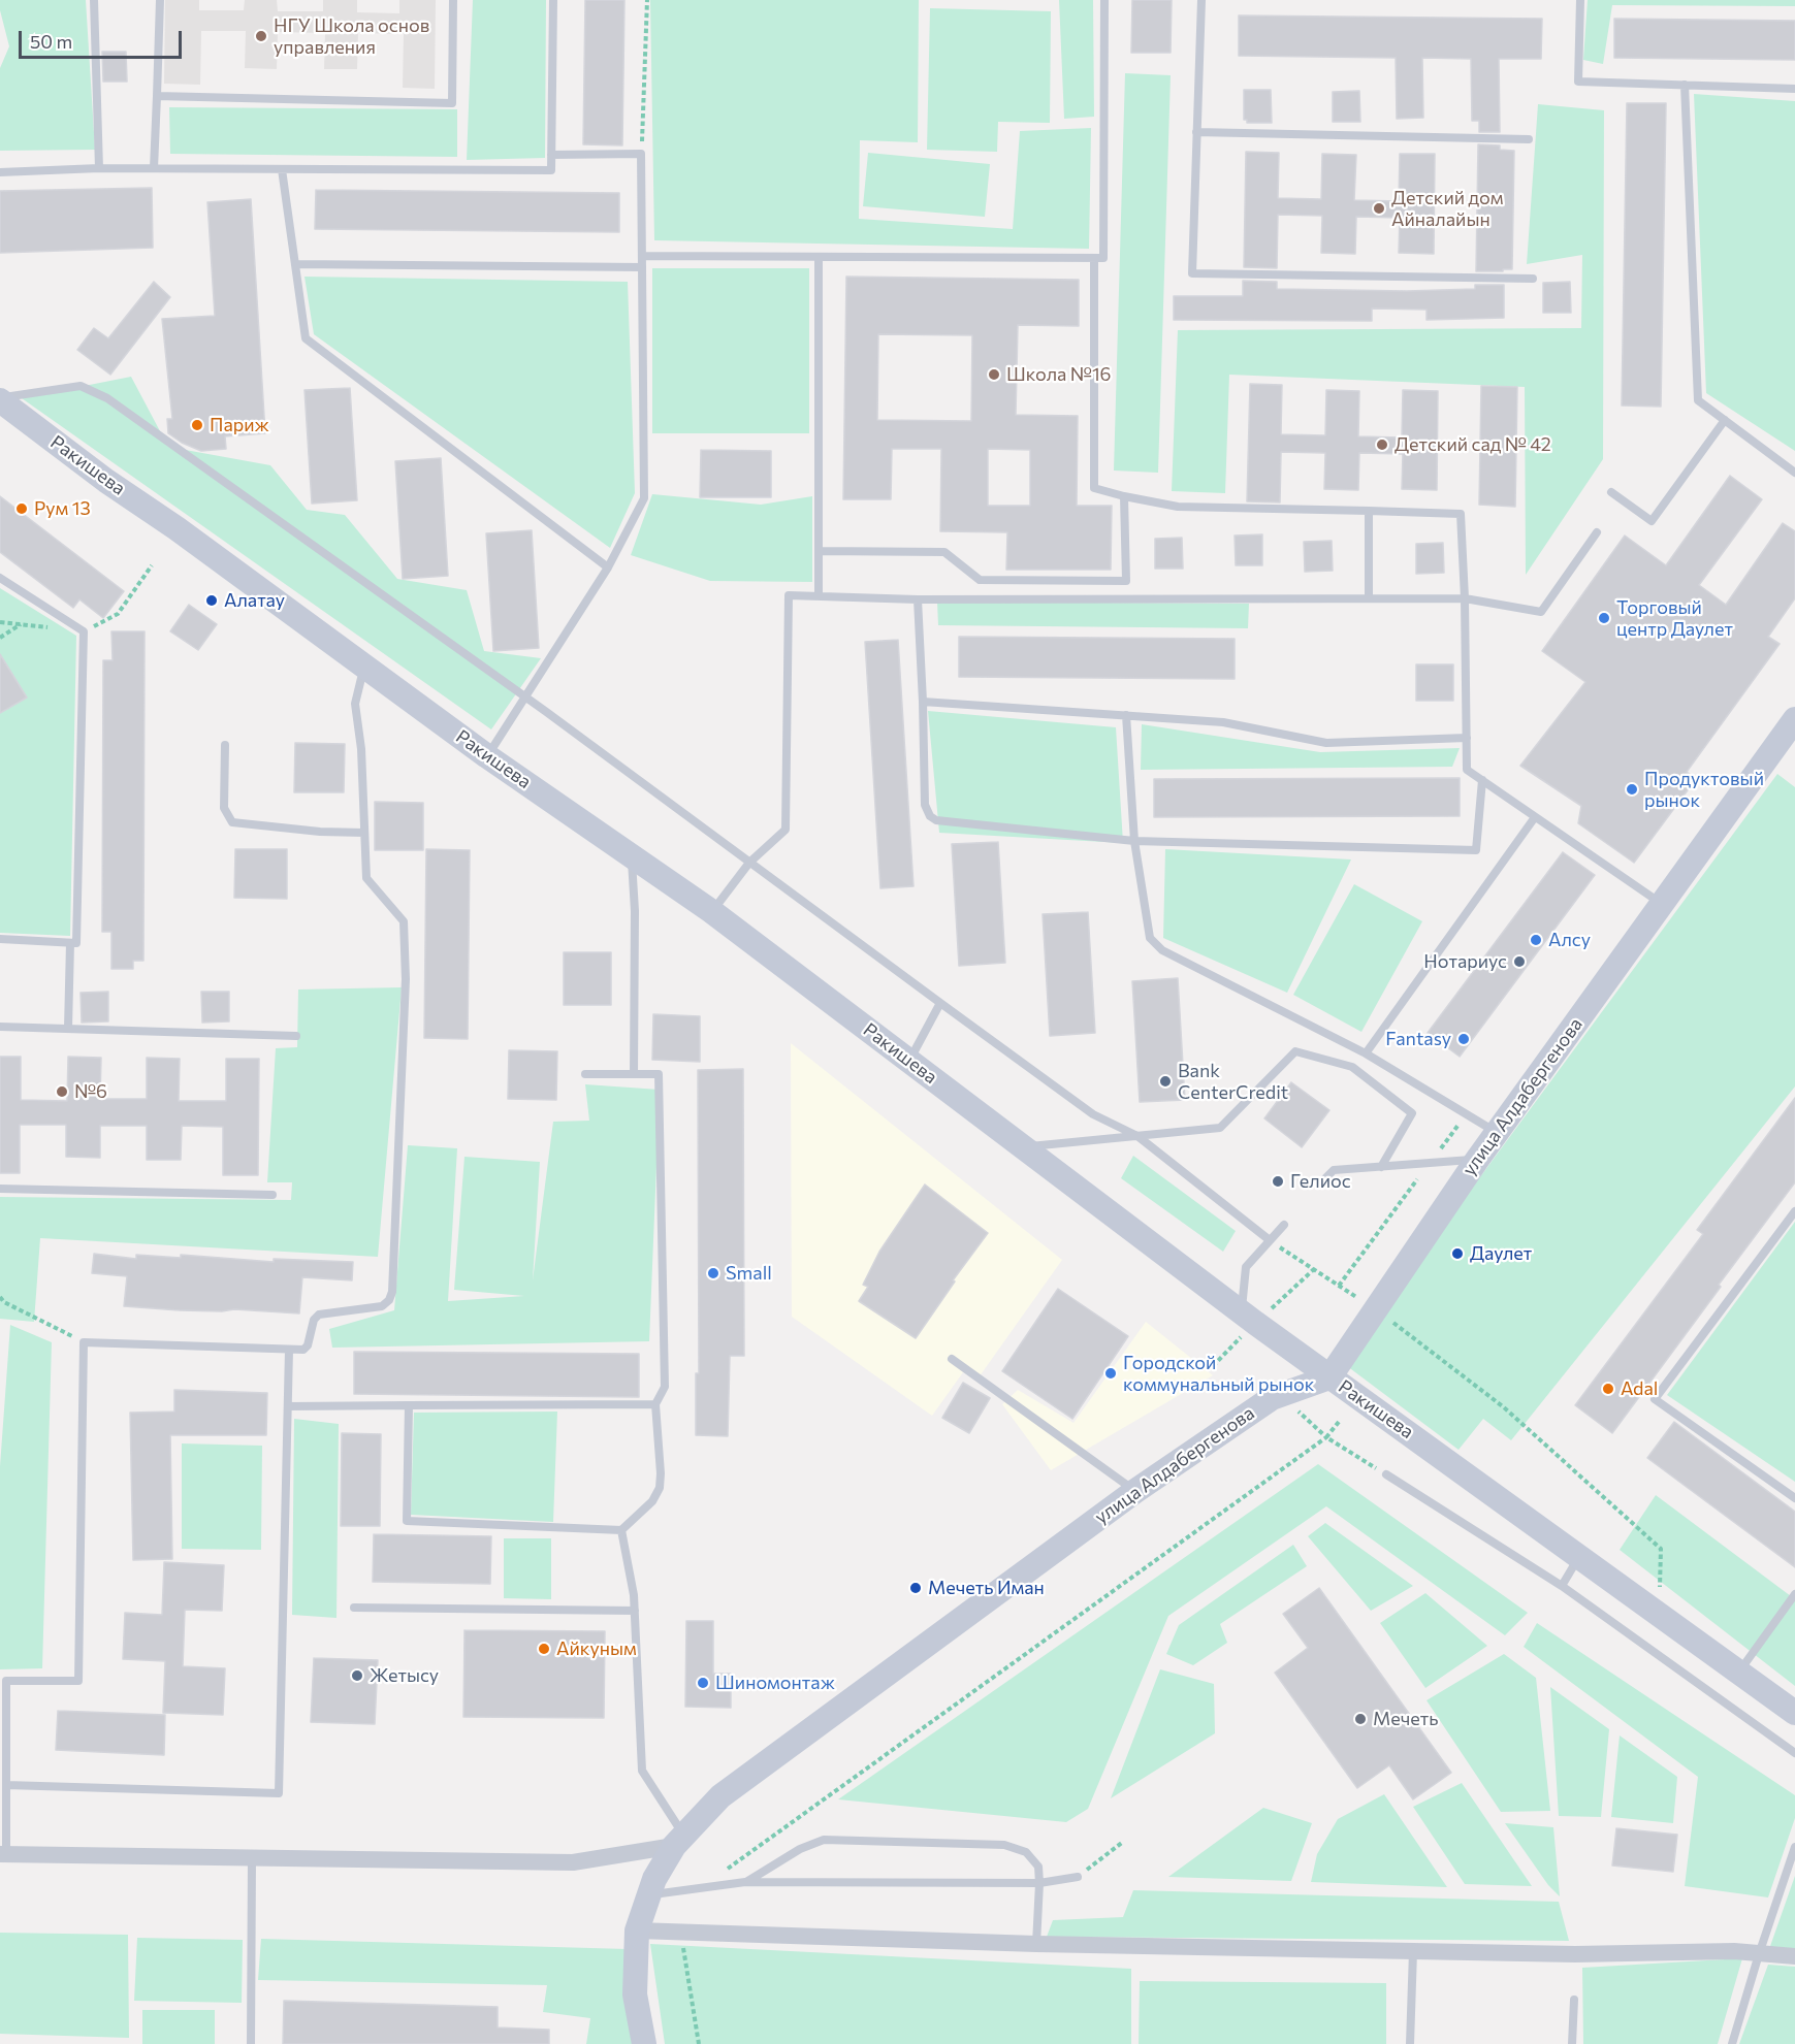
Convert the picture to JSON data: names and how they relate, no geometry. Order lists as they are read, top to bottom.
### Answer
{
  "streets": {
    "street": ["Ракишева", "улица Алдабергенова"]
  },
  "crossings": [
    ["Ракишева", "улица Алдабергенова"]
  ],
  "places": [
    "НГУ Школа основ управления",
    "Детский дом Айналайын",
    "Школа №16",
    "Париж",
    "Детский сад № 42",
    "Рум 13",
    "Алатау",
    "Торговый центр Даулет",
    "Продуктовый рынок",
    "Алсу",
    "Нотариус",
    "Fantasy",
    "Bank CenterCredit",
    "№6",
    "Гелиос",
    "Даулет",
    "Small",
    "Городской коммунальный рынок",
    "Adal",
    "Мечеть Иман",
    "Айкуным",
    "Жетысу",
    "Шиномонтаж",
    "Мечеть"
  ],
  "scale_bar": "50 m"
}
